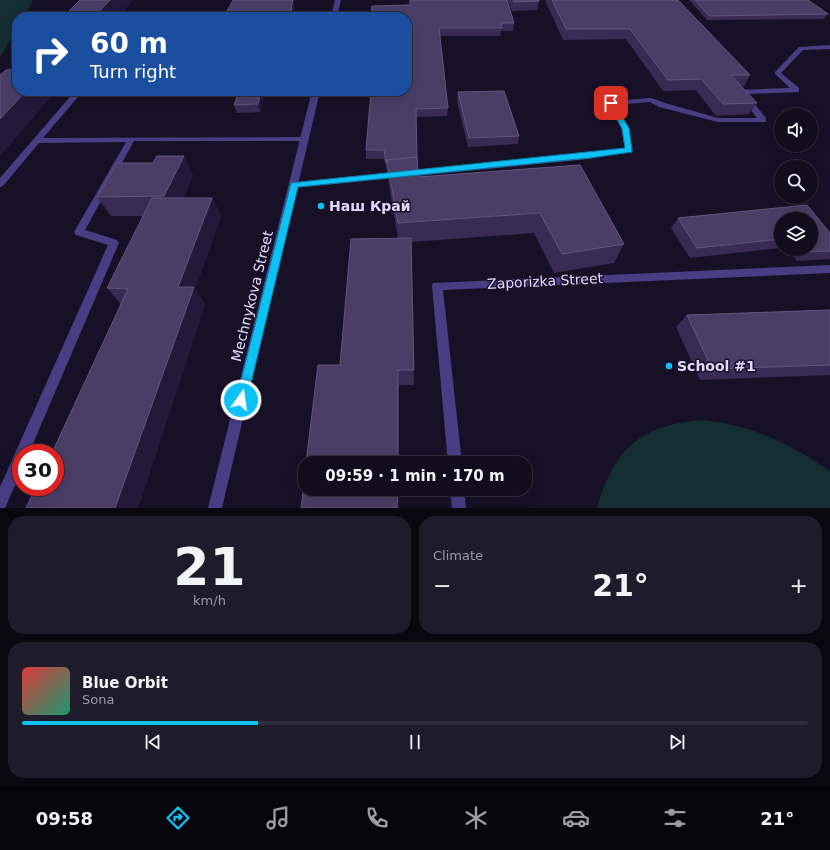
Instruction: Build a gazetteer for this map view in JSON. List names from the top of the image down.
{
  "streets": {
    "street": ["Zaporizka Street", "Mechnykova Street"]
  },
  "places": ["Наш Край", "School #1"],
  "page": {
    "turn": ["60 m", "Turn right"],
    "limit": "30",
    "trip": "09:59 · 1 min · 170 m",
    "tile": [
      ["21", "km/h"],
      "Climate"
    ],
    "heat": ["−", "21°", "+"],
    "song": ["Blue Orbit", "Sona"],
    "tabs": ["09:58", "21°"]
  }
}
